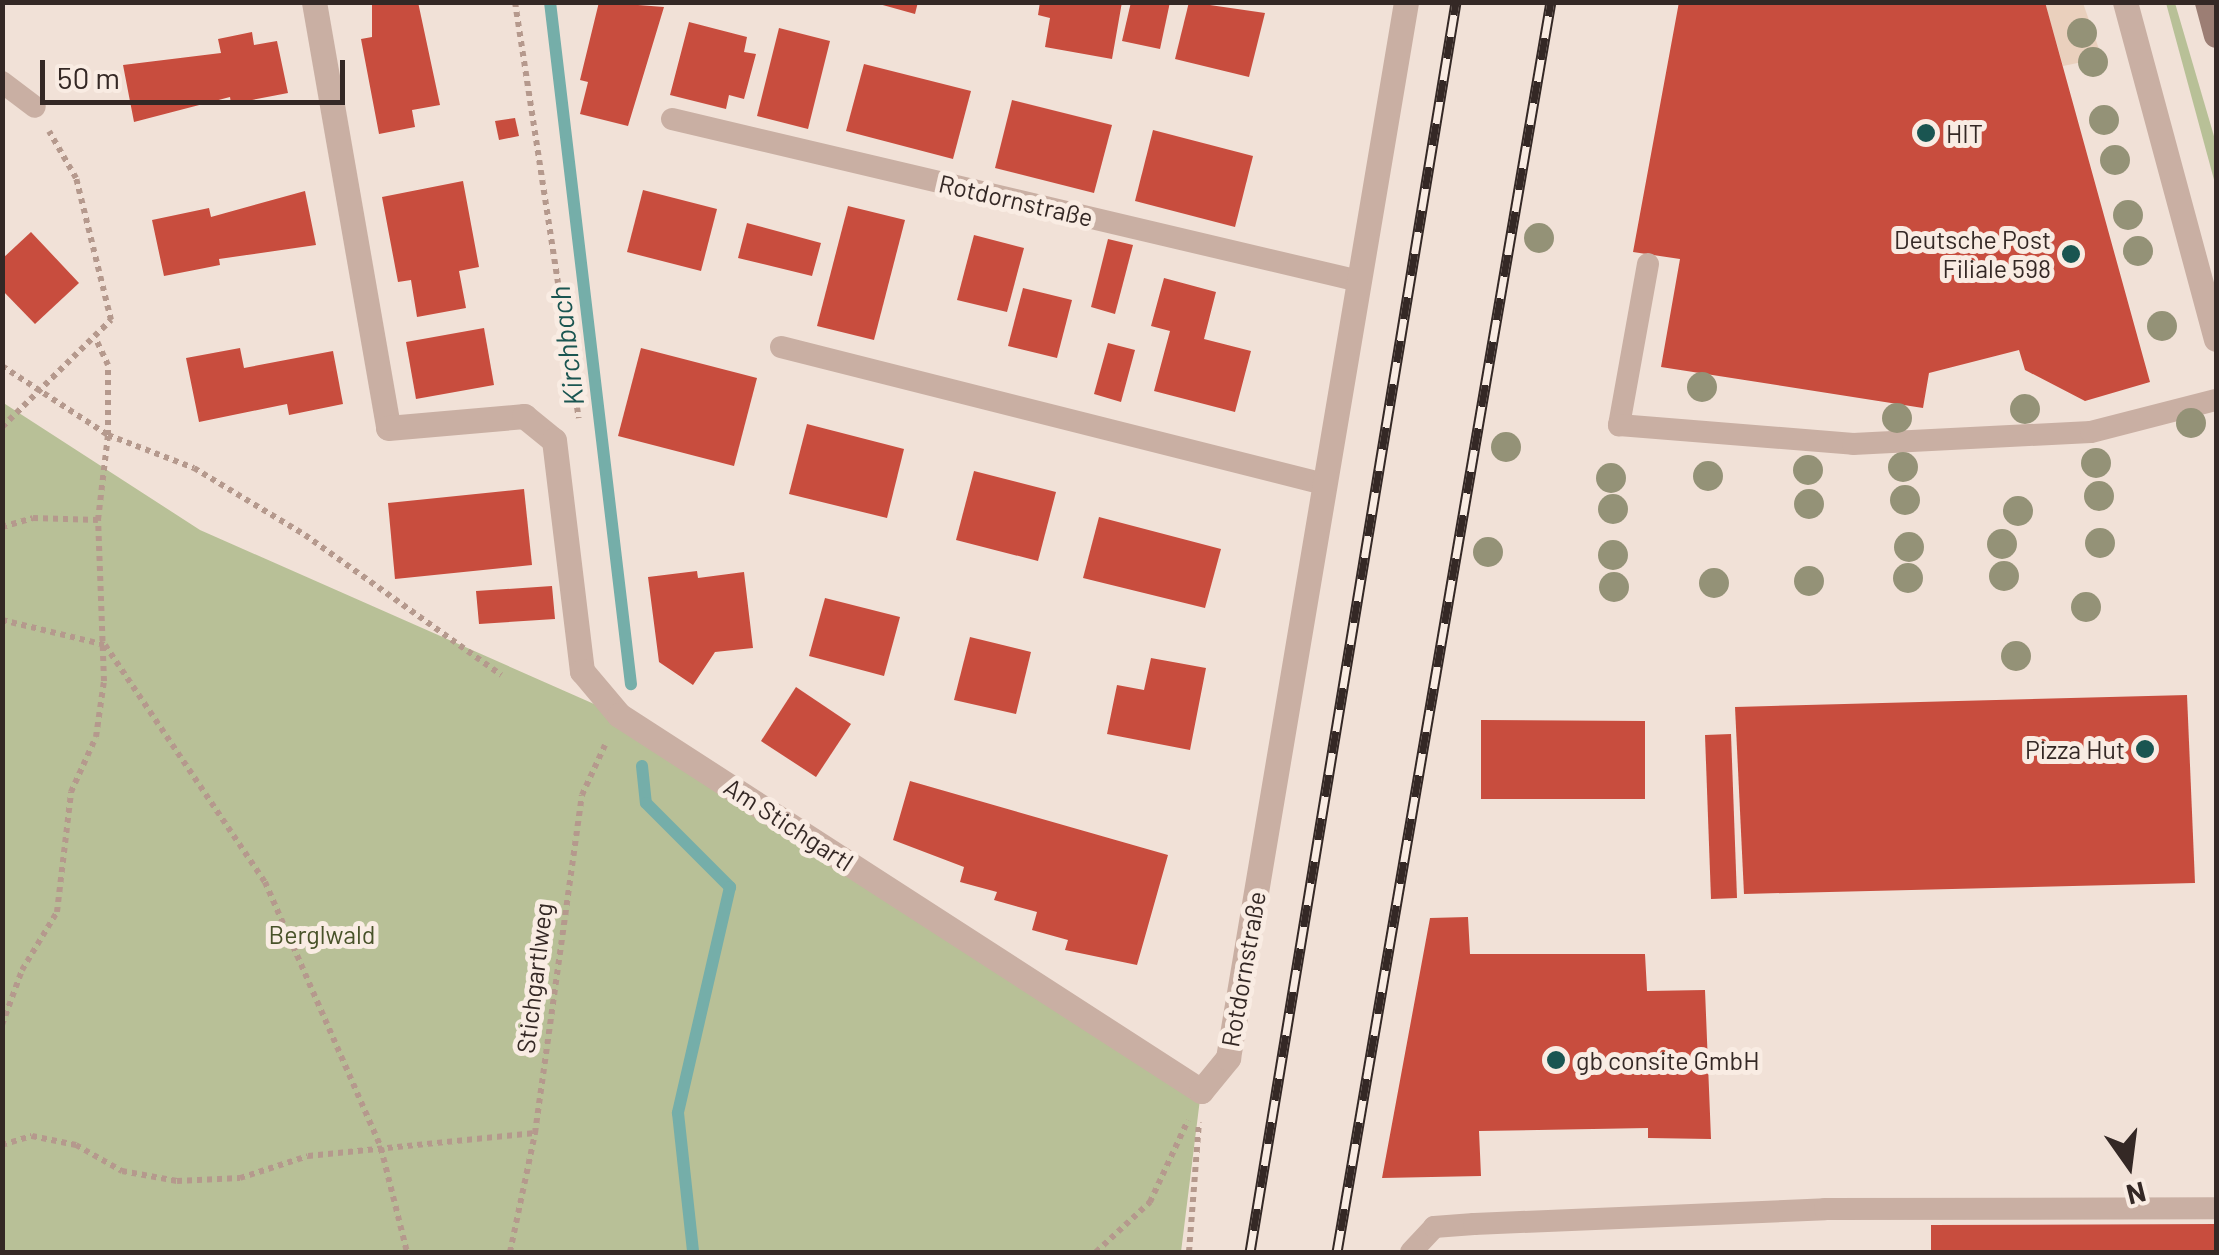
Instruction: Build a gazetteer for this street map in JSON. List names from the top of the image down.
{
  "streets": {
    "street": ["Rotdornstraße", "Am Stichgartl"],
    "path": ["Stichgartlweg"]
  },
  "crossings": [
    ["Rotdornstraße", "Am Stichgartl"],
    ["Am Stichgartl", "Stichgartlweg"]
  ],
  "water": ["Kirchbach"],
  "parks": ["Berglwald"],
  "places": [
    "HIT",
    "Deutsche Post Filiale 598",
    "Pizza Hut",
    "gb consite GmbH"
  ],
  "scale_bar": "50 m",
  "north": "bottom"
}
